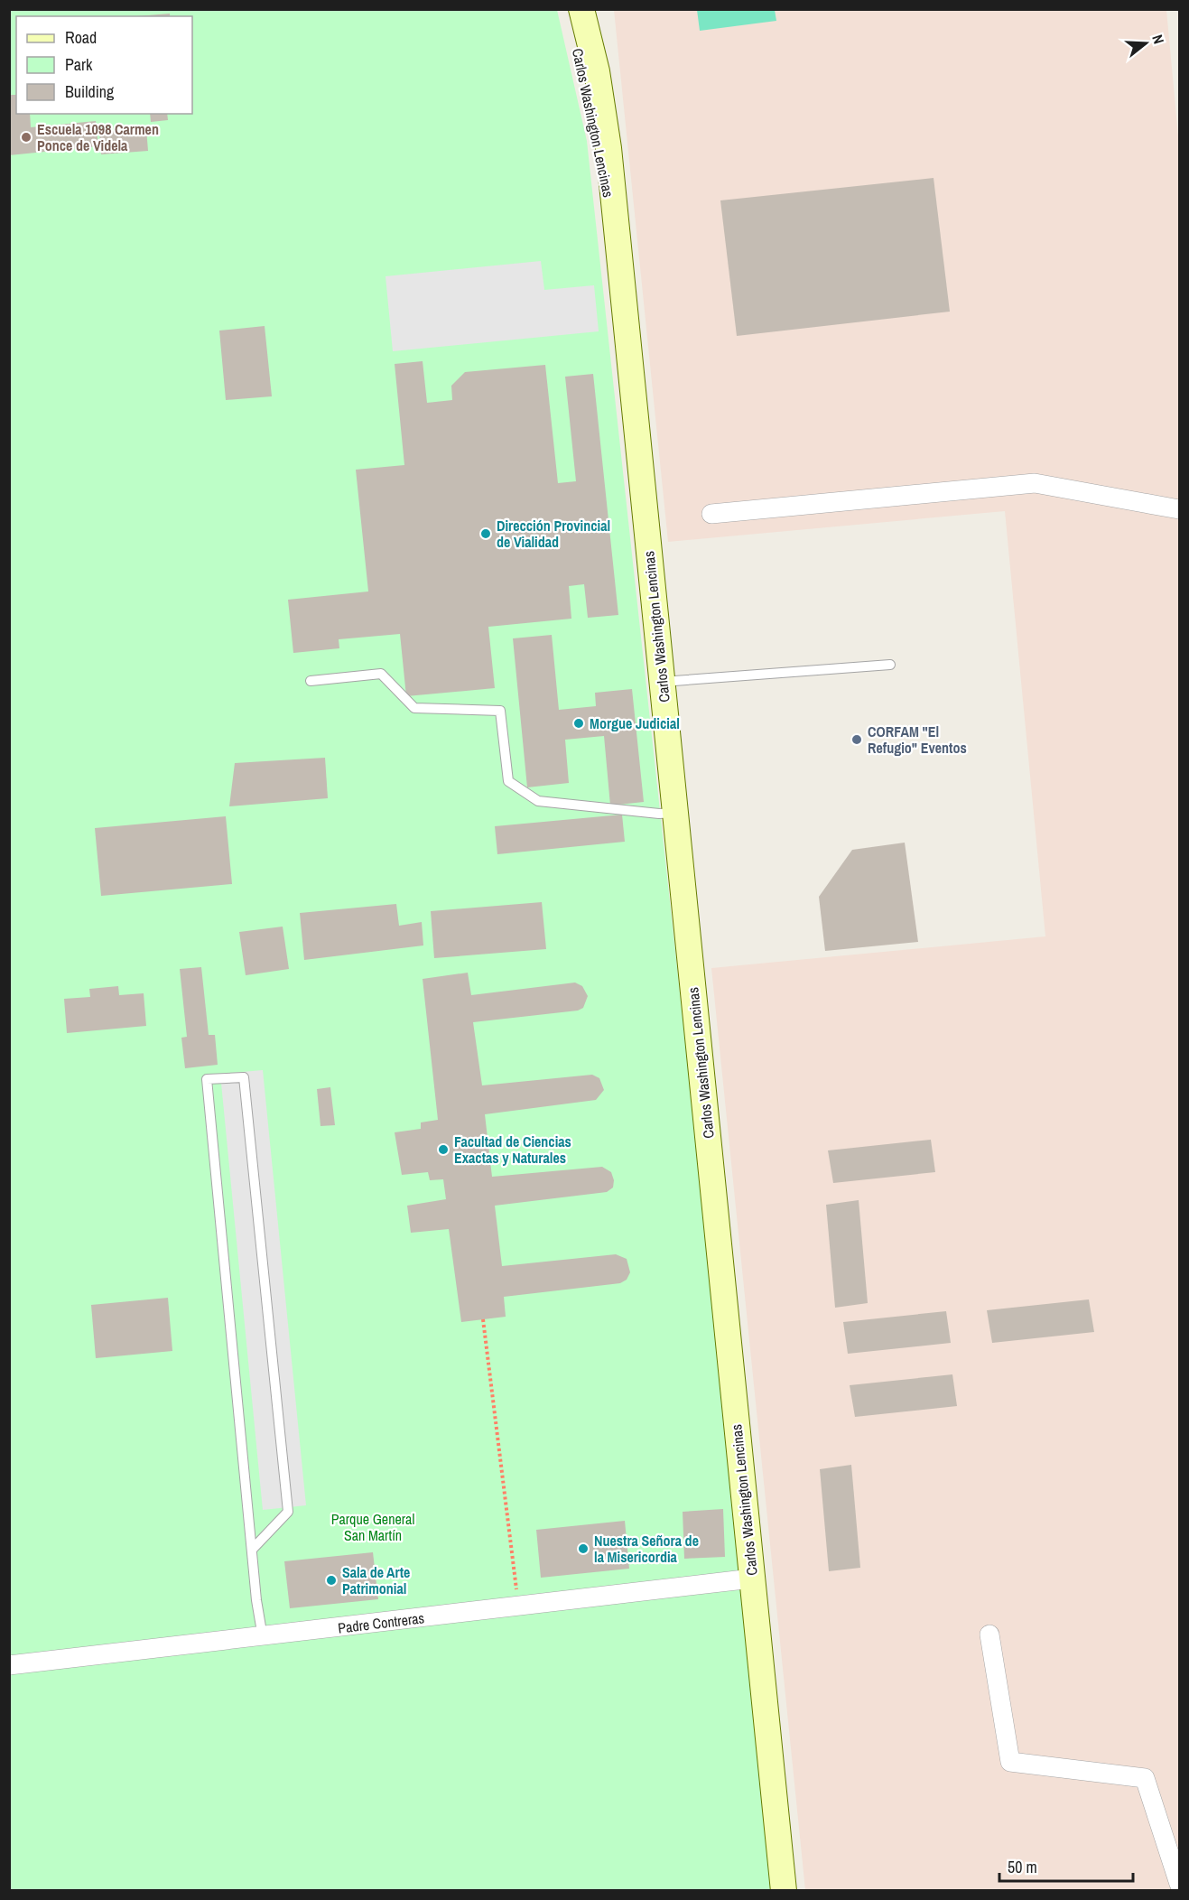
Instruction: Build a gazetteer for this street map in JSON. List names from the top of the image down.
{
  "streets": {
    "main road": ["Carlos Washington Lencinas"],
    "street": ["Padre Contreras"]
  },
  "crossings": [
    ["Carlos Washington Lencinas", "Padre Contreras"]
  ],
  "parks": ["Parque General San Martín"],
  "places": [
    "Escuela 1098 Carmen Ponce de Videla",
    "Dirección Provincial de Vialidad",
    "Morgue Judicial",
    "CORFAM \"El Refugio\" Eventos",
    "Facultad de Ciencias Exactas y Naturales",
    "Nuestra Señora de la Misericordia",
    "Sala de Arte Patrimonial"
  ],
  "legend": ["Road", "Park", "Building"],
  "scale_bar": "50 m",
  "north": "right"
}
